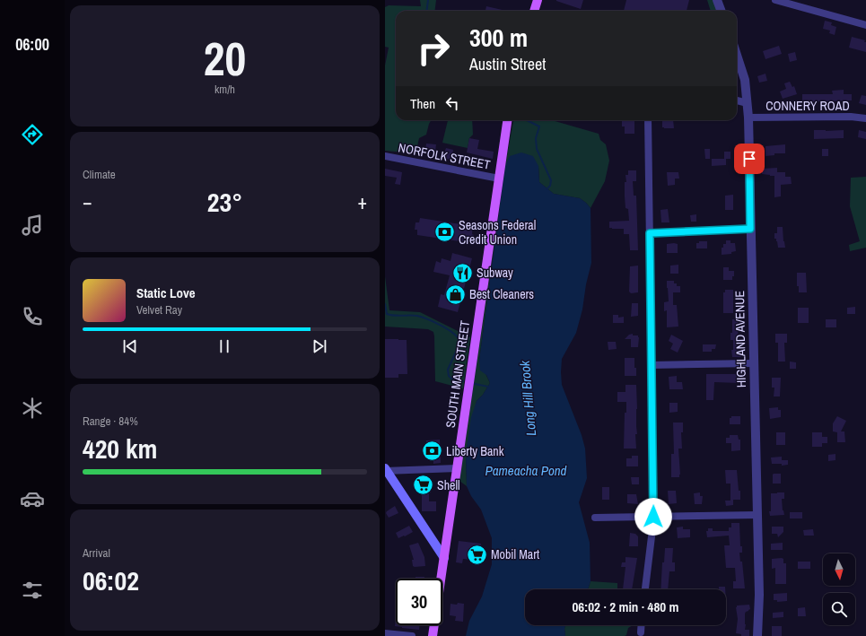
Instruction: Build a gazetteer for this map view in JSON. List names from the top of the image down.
{
  "streets": {
    "main road": ["SOUTH MAIN STREET"],
    "street": ["CONNERY ROAD", "NORFOLK STREET", "HIGHLAND AVENUE"]
  },
  "crossings": [
    ["CONNERY ROAD", "HIGHLAND AVENUE"],
    ["NORFOLK STREET", "SOUTH MAIN STREET"]
  ],
  "water": ["Long Hill Brook", "Pameacha Pond"],
  "places": {
    "bank": ["Seasons Federal Credit Union", "Liberty Bank"],
    "restaurant": ["Subway"],
    "shop": ["Best Cleaners"],
    "supermarket": ["Shell", "Mobil Mart"]
  },
  "north": "bottom",
  "page": {
    "tabs": "06:00",
    "tile": [
      ["20", "km/h"],
      "Climate",
      ["Range · 84%", "420 km"],
      ["Arrival", "06:02"]
    ],
    "turn": ["300 m", "Austin Street"],
    "then": "Then",
    "heat": ["−", "23°", "+"],
    "song": ["Static Love", "Velvet Ray"],
    "limit": "30",
    "trip": "06:02 · 2 min · 480 m"
  }
}
